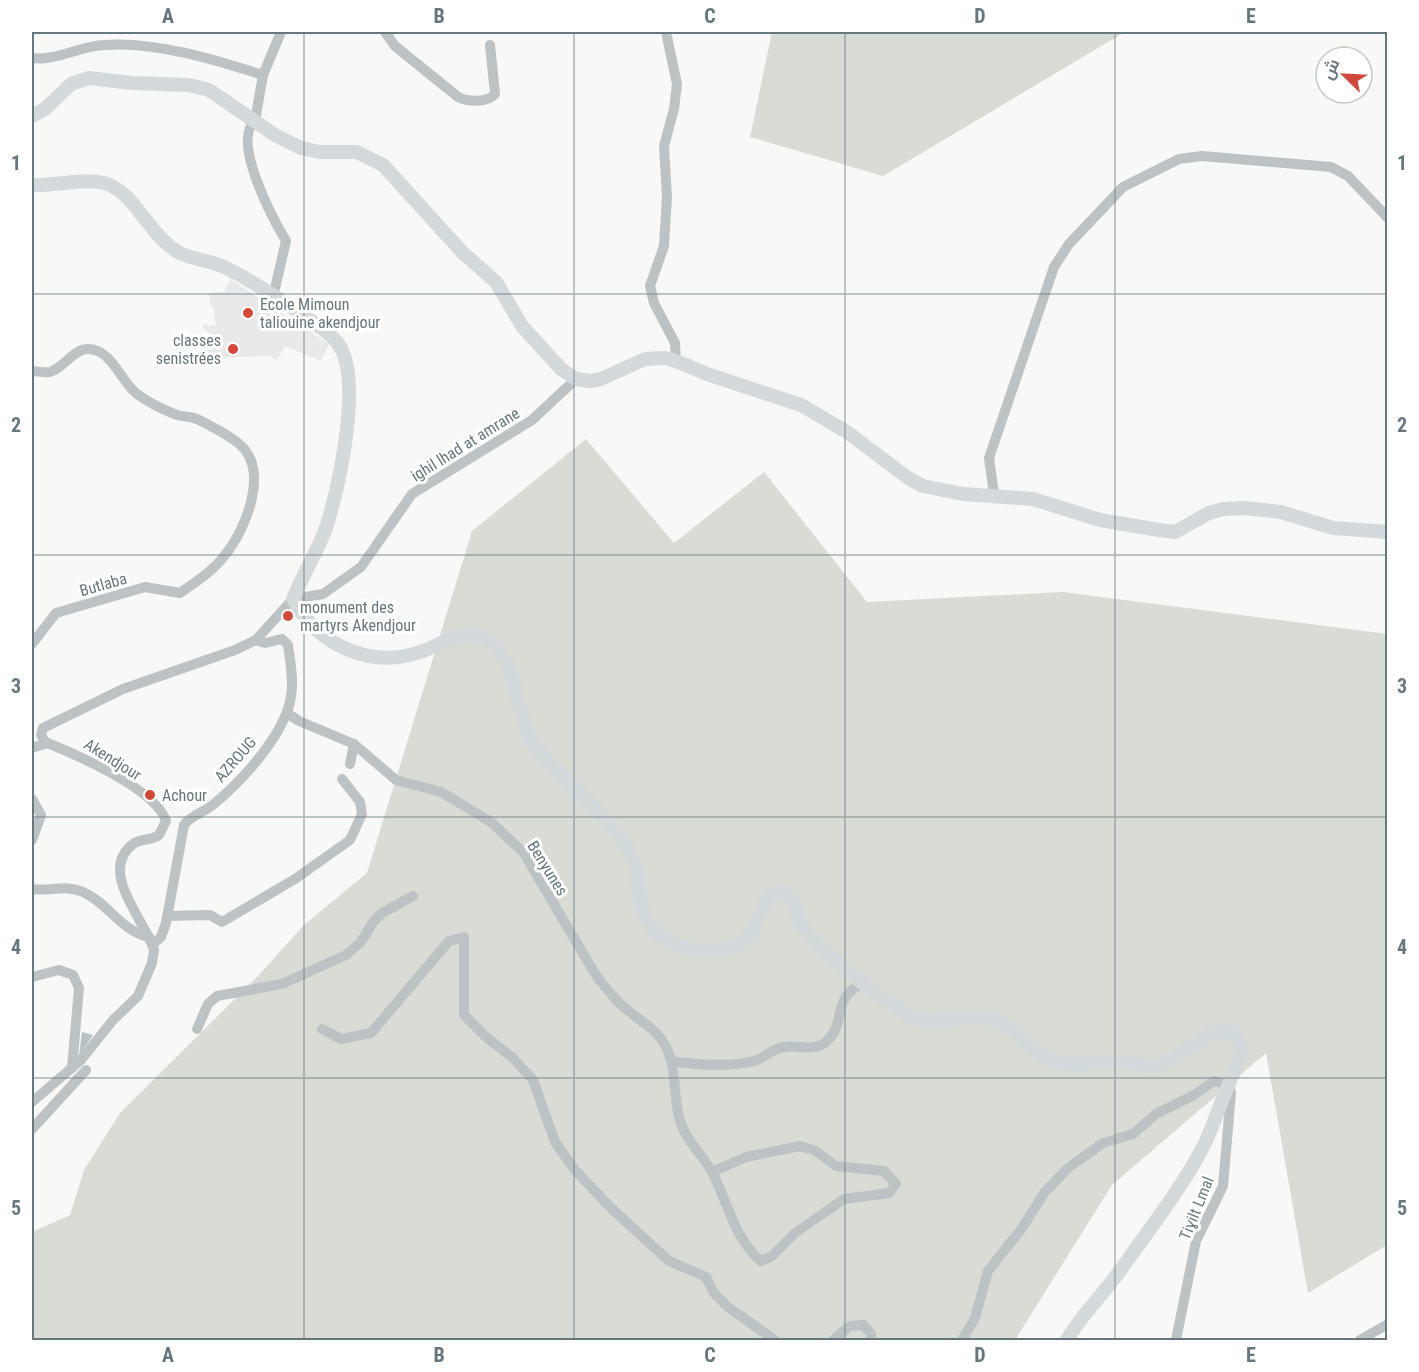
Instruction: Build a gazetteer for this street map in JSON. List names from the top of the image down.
{
  "streets": {
    "street": [
      "ighil lhad at amrane",
      "Butlaba",
      "Akendjour",
      "AZROUG",
      "Benyunes",
      "Tiɣilt Lmal"
    ]
  },
  "crossings": [
    ["AZROUG", "Benyunes"]
  ],
  "places": [
    "Ecole Mimoun taliouine akendjour",
    "classes senistrées",
    "monument des martyrs Akendjour",
    "Achour"
  ],
  "north": "top left",
  "grid": {
    "columns": [
      "A",
      "B",
      "C",
      "D",
      "E"
    ],
    "rows": [
      "1",
      "2",
      "3",
      "4",
      "5"
    ]
  }
}
